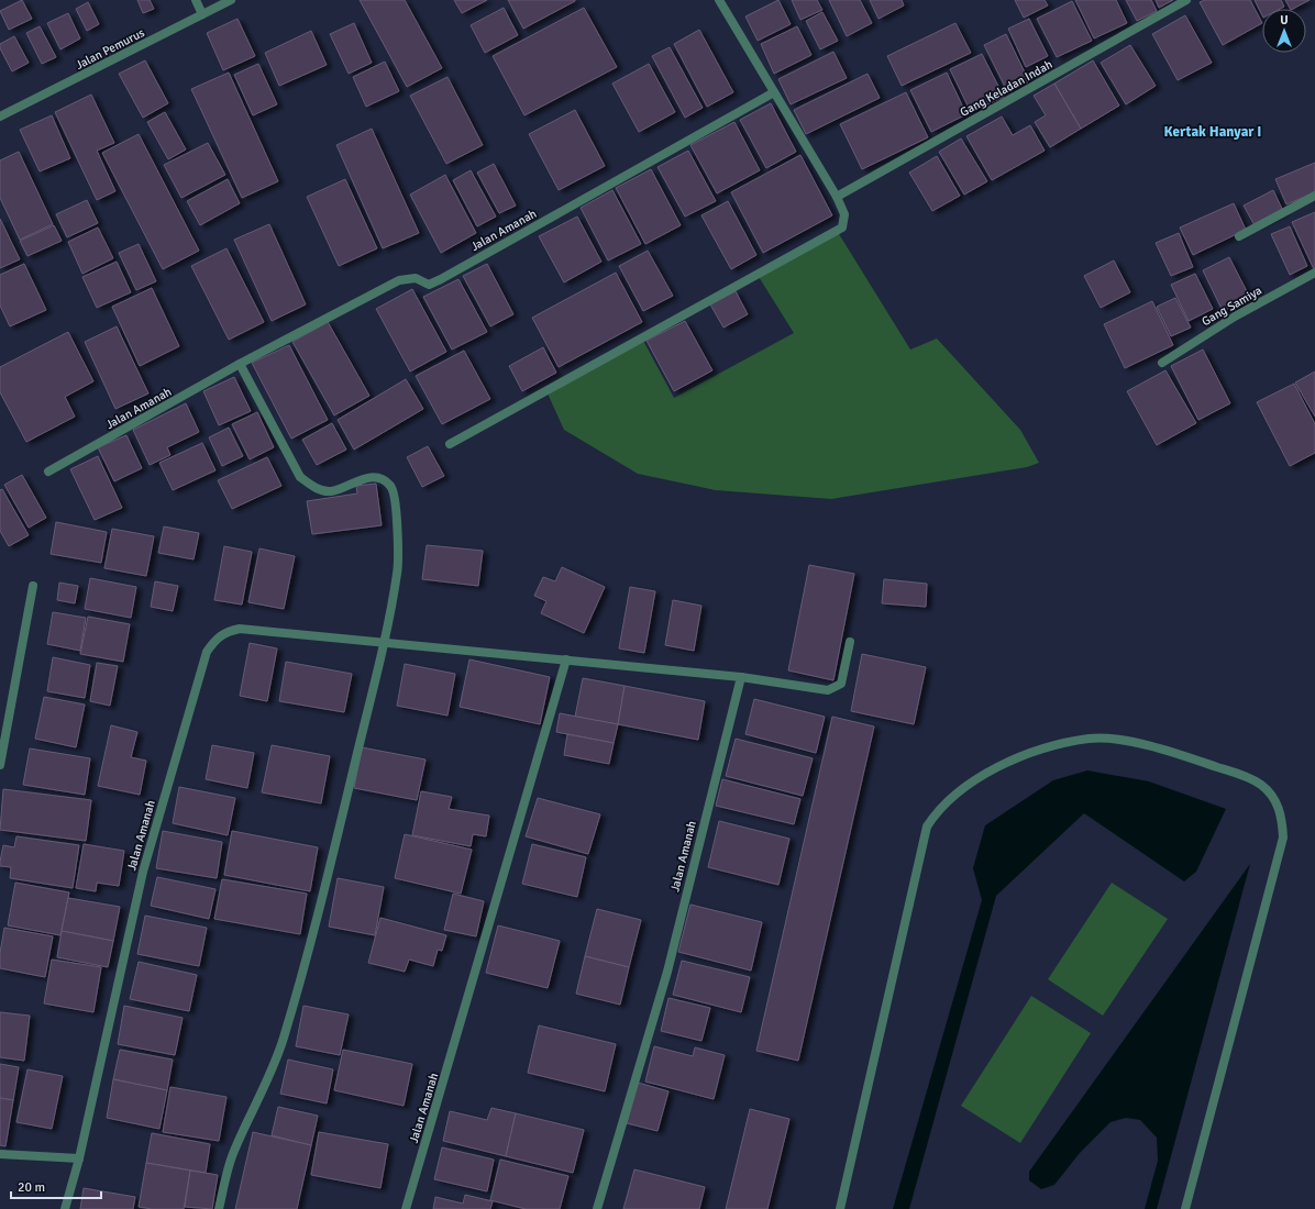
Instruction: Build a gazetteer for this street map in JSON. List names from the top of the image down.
{
  "streets": {
    "street": [
      "Jalan Pemurus",
      "Gang Keladan Indah",
      "Jalan Amanah",
      "Gang Samiya"
    ]
  },
  "districts": ["Kertak Hanyar I"],
  "scale_bar": "20 m",
  "north": "top"
}
